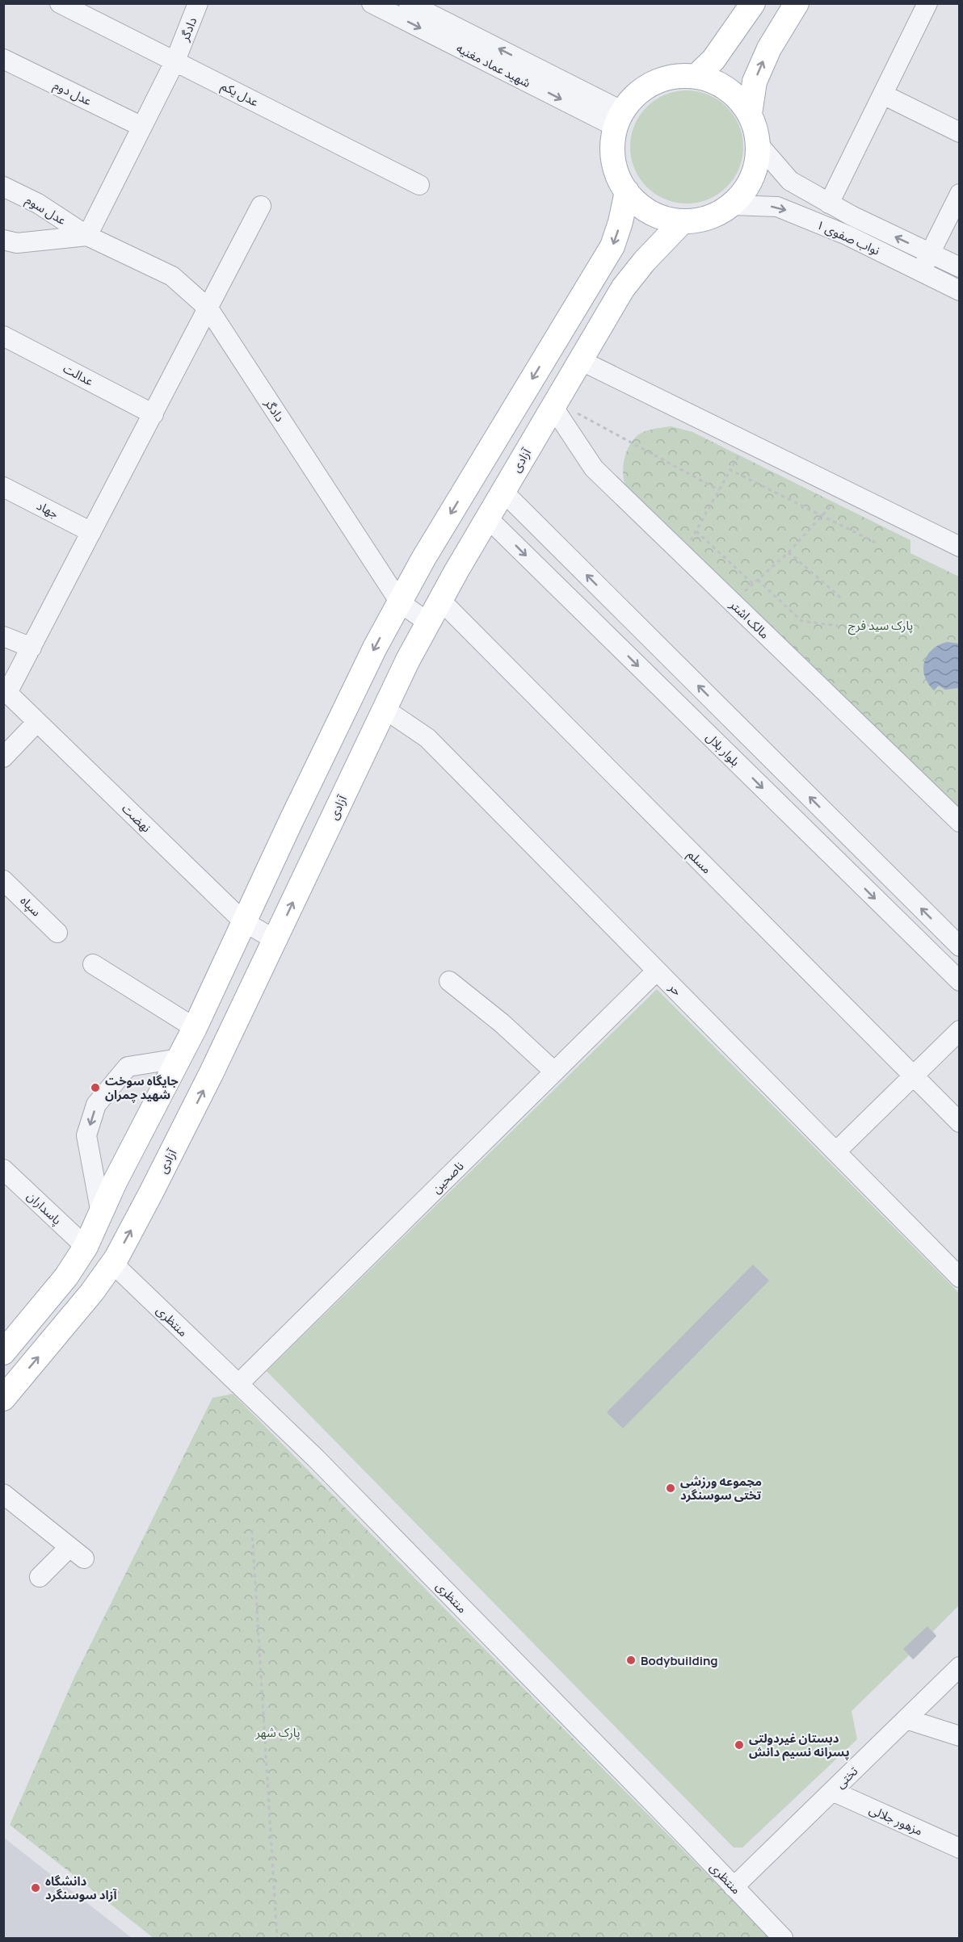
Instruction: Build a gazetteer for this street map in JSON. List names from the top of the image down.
{
  "streets": {
    "main road": ["آزادی"],
    "street": [
      "دادگر",
      "شهید عماد مغنیه",
      "عدل دوم",
      "عدل یکم",
      "عدل سوم",
      "نواب صفوی ۱",
      "عدالت",
      "جهاد",
      "مالک اشتر",
      "بلوار بلال",
      "نهضت",
      "مسلم",
      "سپاه",
      "حر",
      "ناصحین",
      "پاسداران",
      "منتظری",
      "تختی",
      "مزهور جلالی"
    ]
  },
  "crossings": [
    ["دادگر", "عدل دوم"],
    ["دادگر", "عدل یکم"],
    ["دادگر", "عدل سوم"],
    ["دادگر", "آزادی"],
    ["شهید عماد مغنیه", "نواب صفوی ۱"],
    ["شهید عماد مغنیه", "آزادی"],
    ["نواب صفوی ۱", "آزادی"],
    ["آزادی", "مالک اشتر"],
    ["آزادی", "بلوار بلال"],
    ["آزادی", "نهضت"],
    ["آزادی", "مسلم"],
    ["آزادی", "حر"],
    ["آزادی", "منتظری"],
    ["حر", "ناصحین"],
    ["ناصحین", "منتظری"],
    ["منتظری", "تختی"],
    ["تختی", "مزهور جلالی"]
  ],
  "parks": ["پارک سید فرج", "پارک شهر"],
  "places": [
    "جایگاه سوخت شهید چمران",
    "مجموعه ورزشی تختی سوسنگرد",
    "Bodybuilding",
    "دبستان غیردولتی پسرانه نسیم دانش",
    "دانشگاه آزاد سوسنگرد"
  ]
}
